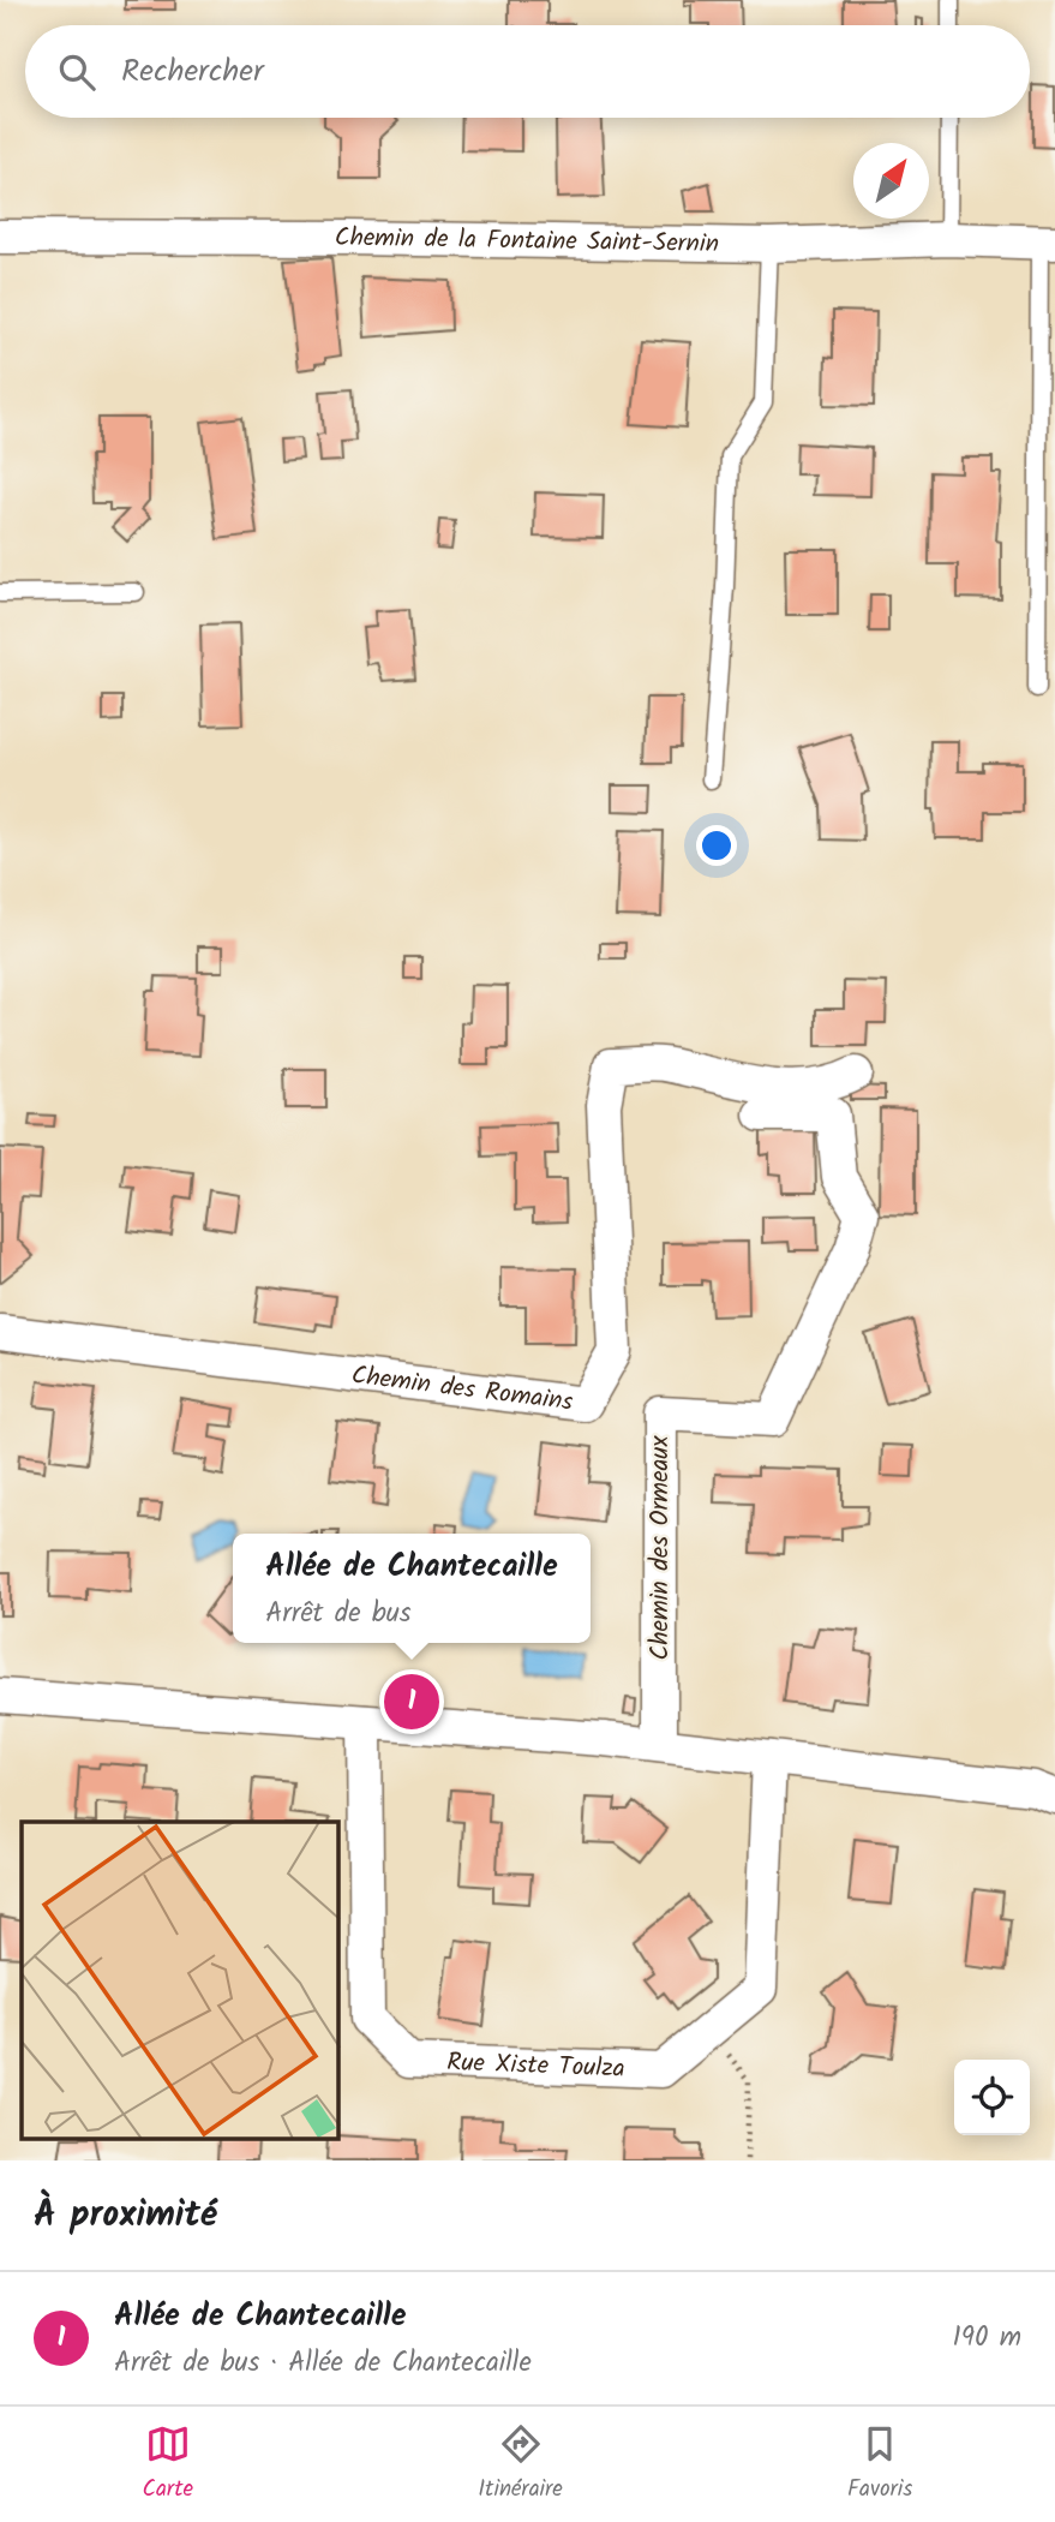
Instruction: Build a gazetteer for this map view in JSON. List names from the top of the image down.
{
  "streets": {
    "street": [
      "Chemin de la Fontaine Saint-Sernin",
      "Chemin des Romains",
      "Chemin des Ormeaux",
      "Rue Xiste Toulza"
    ]
  },
  "north": "top right",
  "page": {
    "search": "Rechercher",
    "popup": ["Allée de Chantecaille", "Arrêt de bus"],
    "pins": "1",
    "heading": "À proximité",
    "list": [
      {
        "mark": "1",
        "name": "Allée de Chantecaille",
        "note": "Arrêt de bus · Allée de Chantecaille",
        "value": "190 m"
      }
    ],
    "nav": ["Carte", "Itinéraire", "Favoris"]
  }
}
